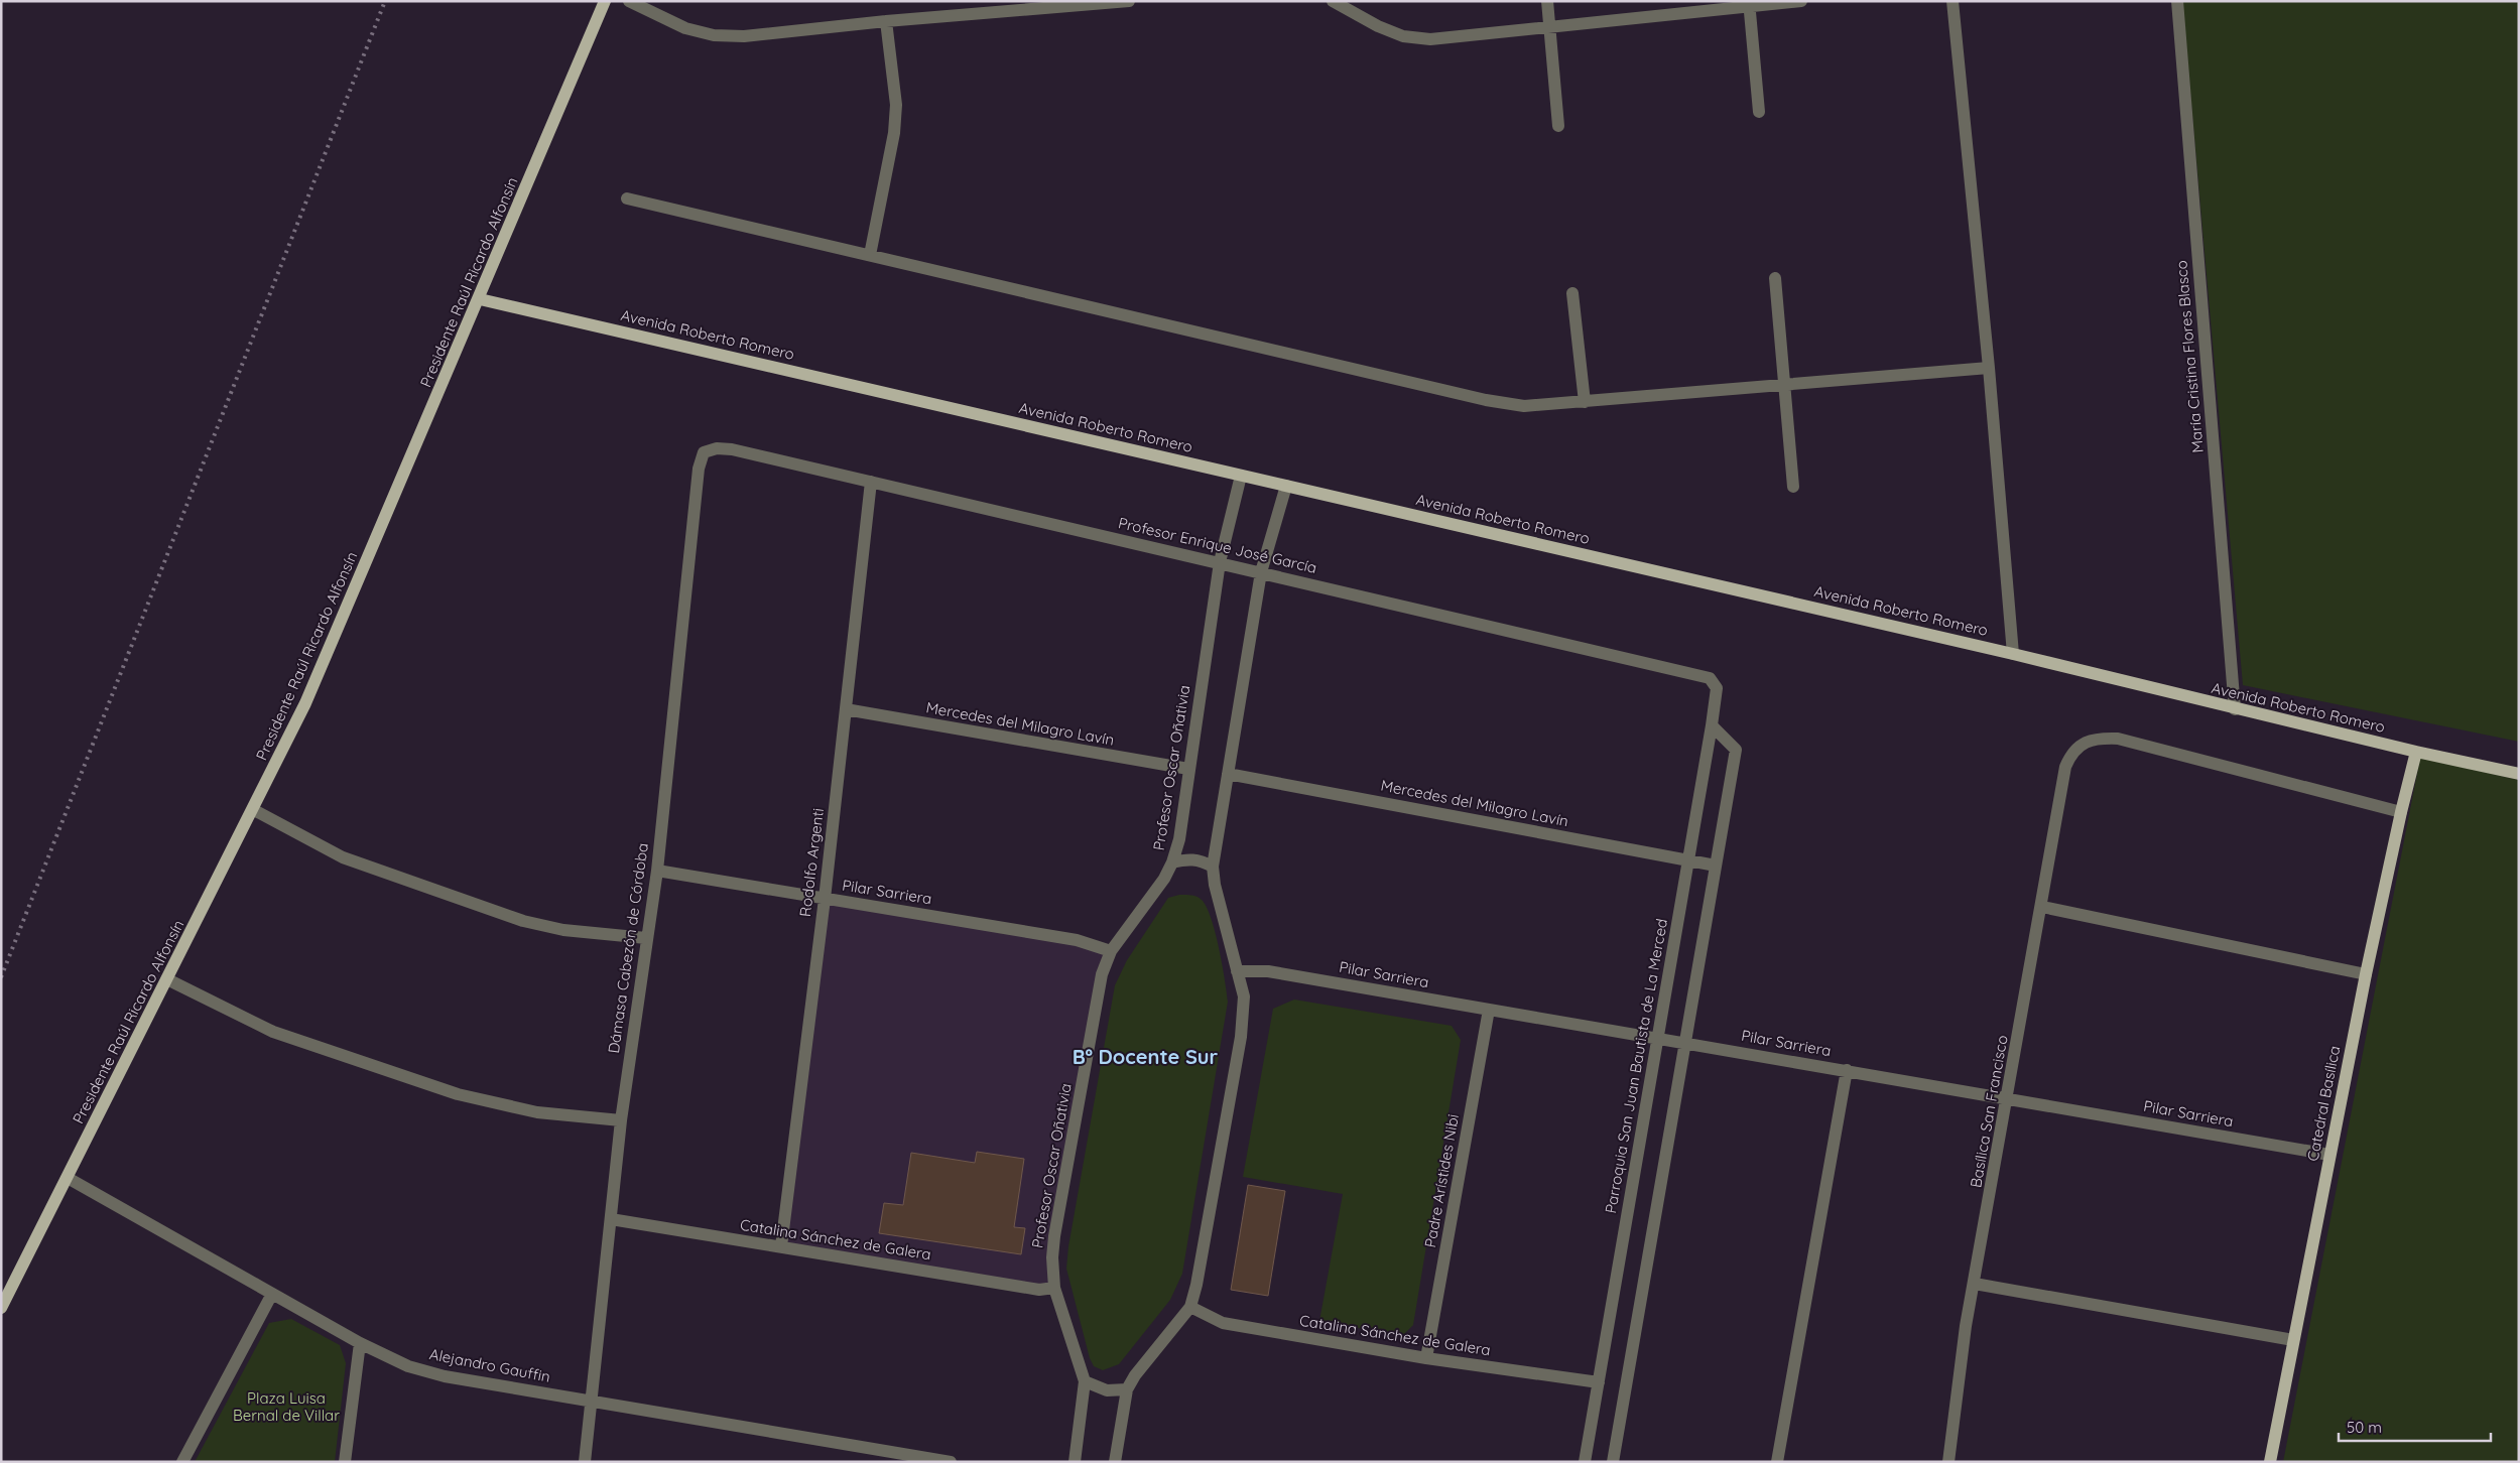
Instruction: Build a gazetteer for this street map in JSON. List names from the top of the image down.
{
  "streets": {
    "main road": ["Presidente Raúl Ricardo Alfonsín", "Avenida Roberto Romero", "Catedral Basílica"],
    "street": [
      "María Cristina Flores Blasco",
      "Profesor Enrique José García",
      "Mercedes del Milagro Lavín",
      "Profesor Oscar Oñativia",
      "Rodolfo Argenti",
      "Pilar Sarriera",
      "Dámasa Cabezón de Córdoba",
      "Parroquia San Juan Bautista de La Merced",
      "Basílica San Francisco",
      "Padre Arístides Nibi",
      "Catalina Sánchez de Galera",
      "Alejandro Gauffin"
    ]
  },
  "crossings": [
    ["Presidente Raúl Ricardo Alfonsín", "Avenida Roberto Romero"],
    ["Presidente Raúl Ricardo Alfonsín", "Alejandro Gauffin"],
    ["Avenida Roberto Romero", "María Cristina Flores Blasco"],
    ["Avenida Roberto Romero", "Profesor Oscar Oñativia"],
    ["Avenida Roberto Romero", "Catedral Basílica"],
    ["Profesor Enrique José García", "Profesor Oscar Oñativia"],
    ["Profesor Enrique José García", "Rodolfo Argenti"],
    ["Profesor Enrique José García", "Dámasa Cabezón de Córdoba"],
    ["Profesor Enrique José García", "Parroquia San Juan Bautista de La Merced"],
    ["Mercedes del Milagro Lavín", "Profesor Oscar Oñativia"],
    ["Mercedes del Milagro Lavín", "Rodolfo Argenti"],
    ["Mercedes del Milagro Lavín", "Parroquia San Juan Bautista de La Merced"],
    ["Profesor Oscar Oñativia", "Pilar Sarriera"],
    ["Profesor Oscar Oñativia", "Catalina Sánchez de Galera"],
    ["Rodolfo Argenti", "Pilar Sarriera"],
    ["Rodolfo Argenti", "Catalina Sánchez de Galera"],
    ["Pilar Sarriera", "Dámasa Cabezón de Córdoba"],
    ["Pilar Sarriera", "Parroquia San Juan Bautista de La Merced"],
    ["Pilar Sarriera", "Catedral Basílica"],
    ["Pilar Sarriera", "Basílica San Francisco"],
    ["Pilar Sarriera", "Padre Arístides Nibi"],
    ["Dámasa Cabezón de Córdoba", "Catalina Sánchez de Galera"],
    ["Dámasa Cabezón de Córdoba", "Alejandro Gauffin"],
    ["Parroquia San Juan Bautista de La Merced", "Catalina Sánchez de Galera"],
    ["Catedral Basílica", "Basílica San Francisco"],
    ["Padre Arístides Nibi", "Catalina Sánchez de Galera"]
  ],
  "districts": ["Bº Docente Sur"],
  "parks": ["Plaza Luisa Bernal de Villar"],
  "scale_bar": "50 m"
}
